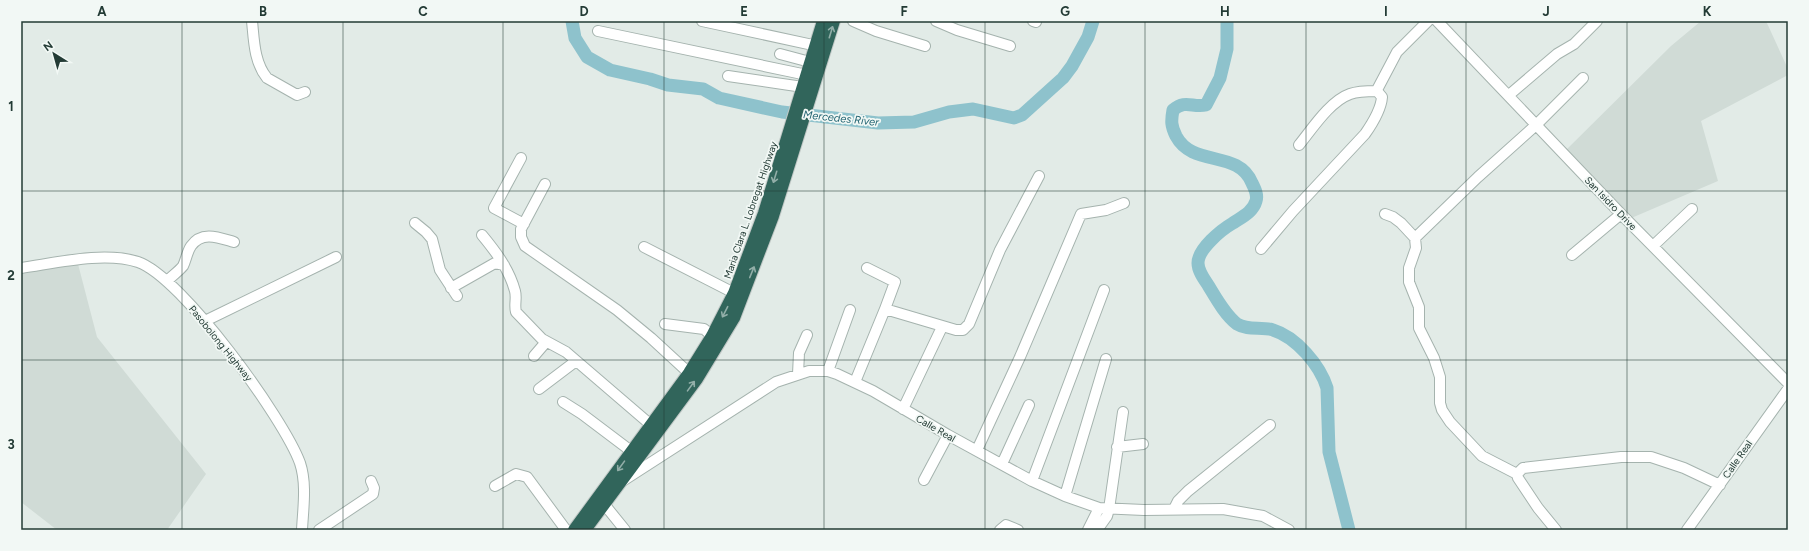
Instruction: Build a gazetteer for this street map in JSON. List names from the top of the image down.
{
  "streets": {
    "highway": ["Maria Clara L. Lobregat Highway"],
    "street": ["San Isidro Drive", "Pasobolong Highway", "Calle Real"]
  },
  "crossings": [
    ["Maria Clara L. Lobregat Highway", "Calle Real"]
  ],
  "water": ["Mercedes River"],
  "north": "top left",
  "grid": {
    "columns": [
      "A",
      "B",
      "C",
      "D",
      "E",
      "F",
      "G",
      "H",
      "I",
      "J",
      "K"
    ],
    "rows": ["1", "2", "3"]
  }
}
